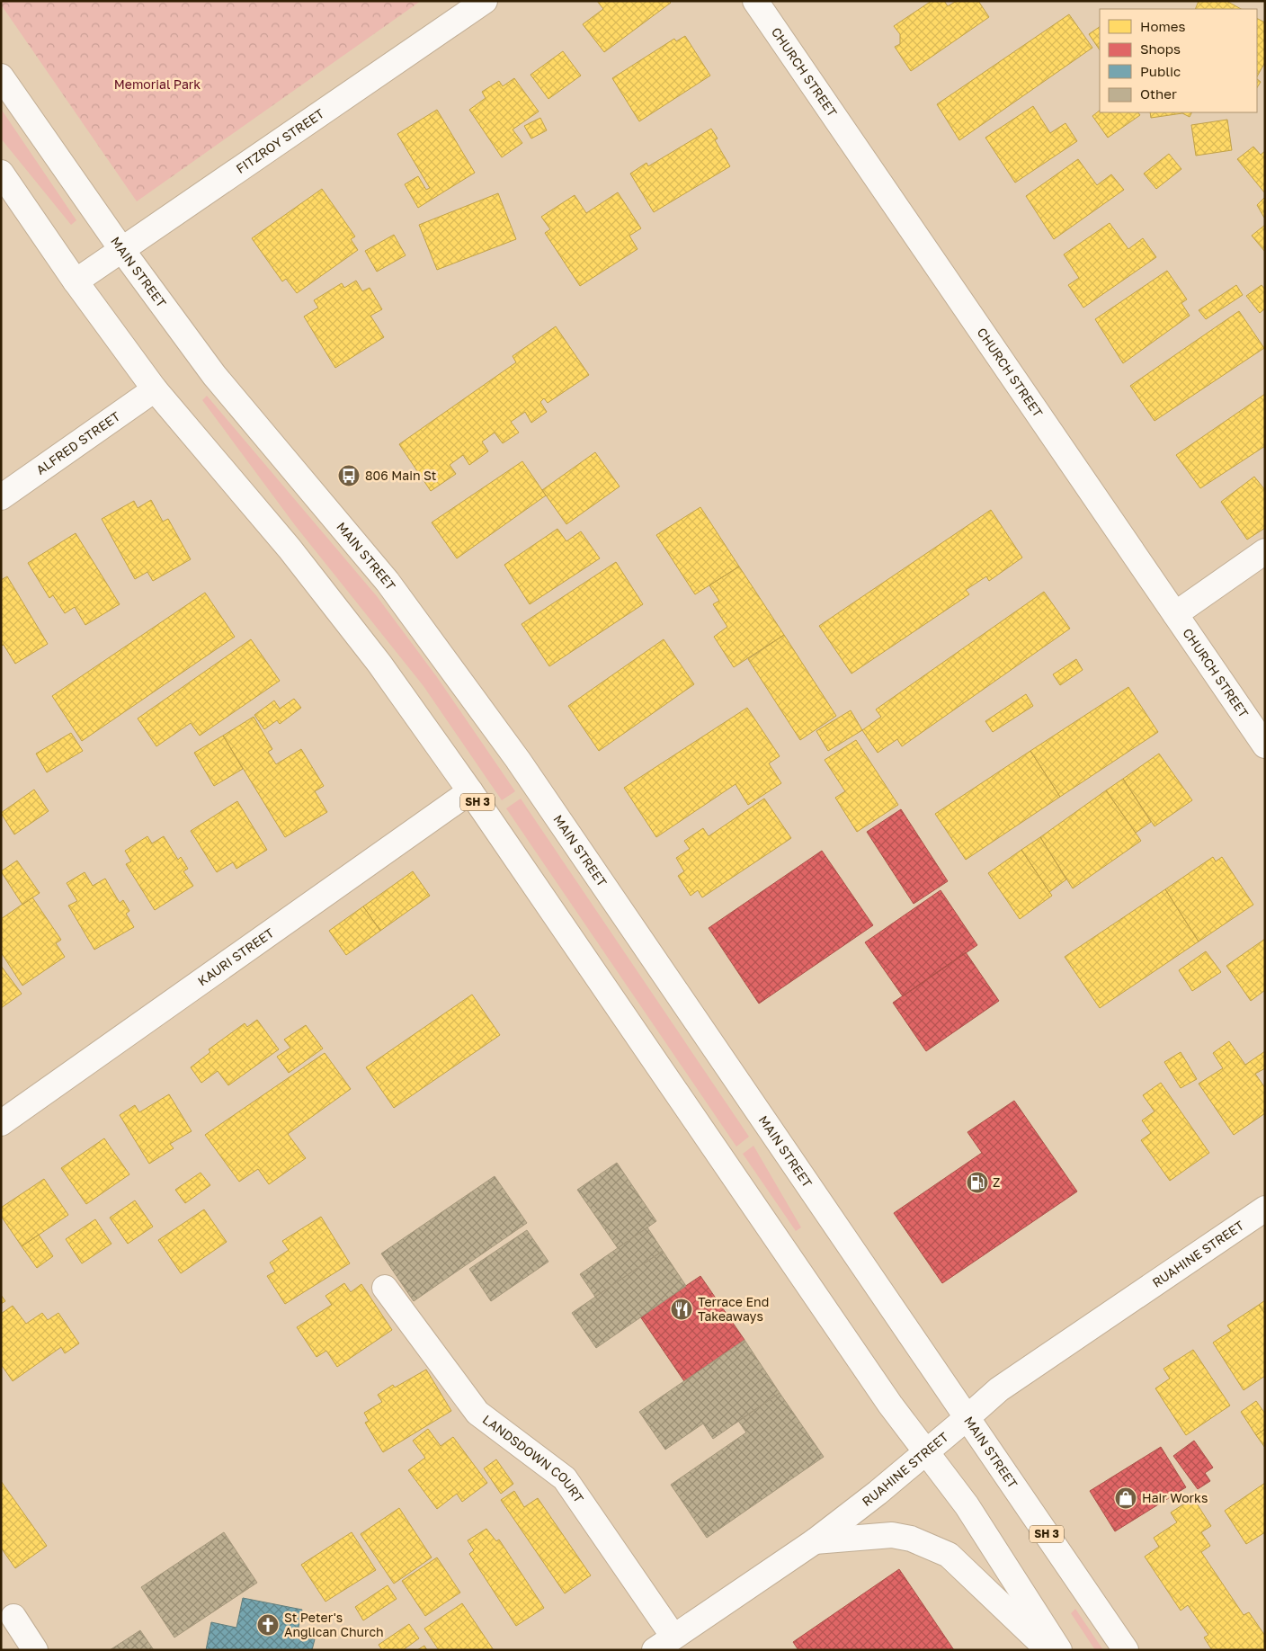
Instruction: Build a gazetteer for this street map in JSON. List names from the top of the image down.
{
  "streets": {
    "main road": [
      "CHURCH STREET",
      "FITZROY STREET",
      "MAIN STREET",
      "ALFRED STREET",
      "SH 3",
      "KAURI STREET",
      "RUAHINE STREET",
      "LANDSDOWN COURT"
    ]
  },
  "crossings": [
    ["FITZROY STREET", "MAIN STREET"],
    ["FITZROY STREET", "SH 3"],
    ["MAIN STREET", "RUAHINE STREET"],
    ["ALFRED STREET", "SH 3"],
    ["SH 3", "KAURI STREET"],
    ["SH 3", "RUAHINE STREET"],
    ["RUAHINE STREET", "LANDSDOWN COURT"]
  ],
  "parks": ["Memorial Park"],
  "places": {
    "bus stop": ["806 Main St"],
    "fuel station": ["Z"],
    "restaurant": ["Terrace End Takeaways"],
    "shop": ["Hair Works"],
    "church": ["St Peter's Anglican Church"]
  },
  "legend": [
    "Homes",
    "Shops",
    "Public",
    "Other"
  ]
}
